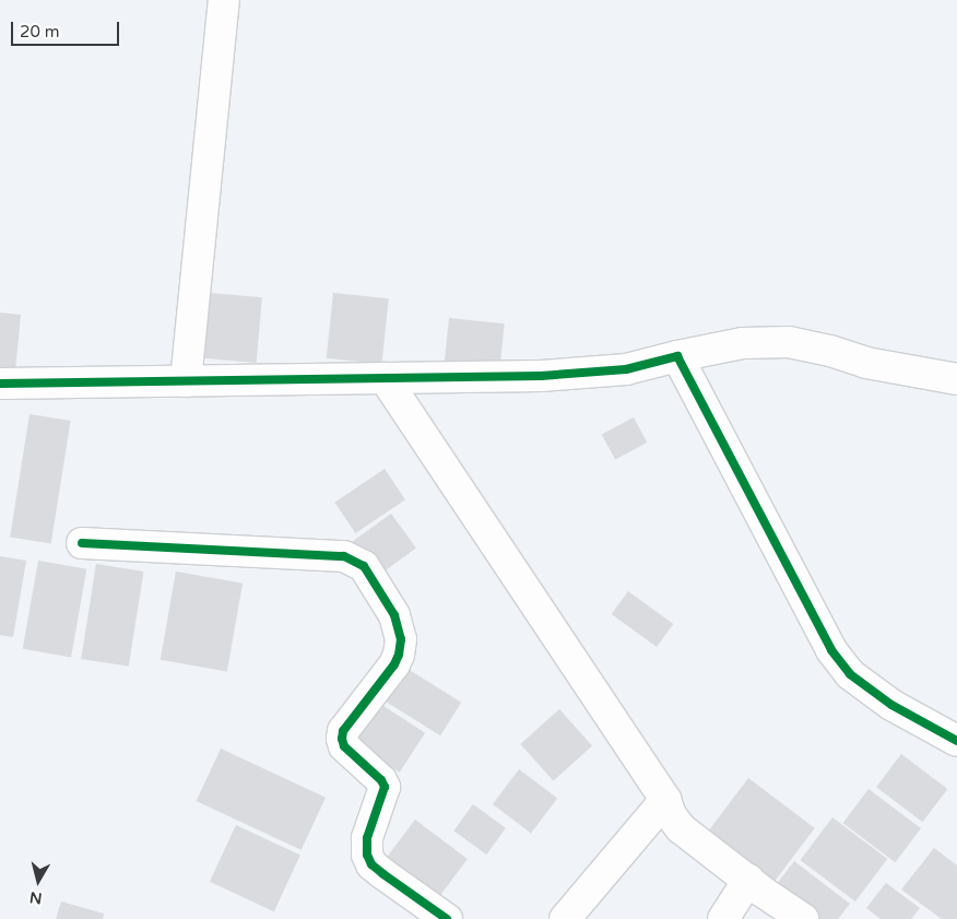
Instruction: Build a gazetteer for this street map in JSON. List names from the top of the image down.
{
  "scale_bar": "20 m",
  "north": "bottom"
}
